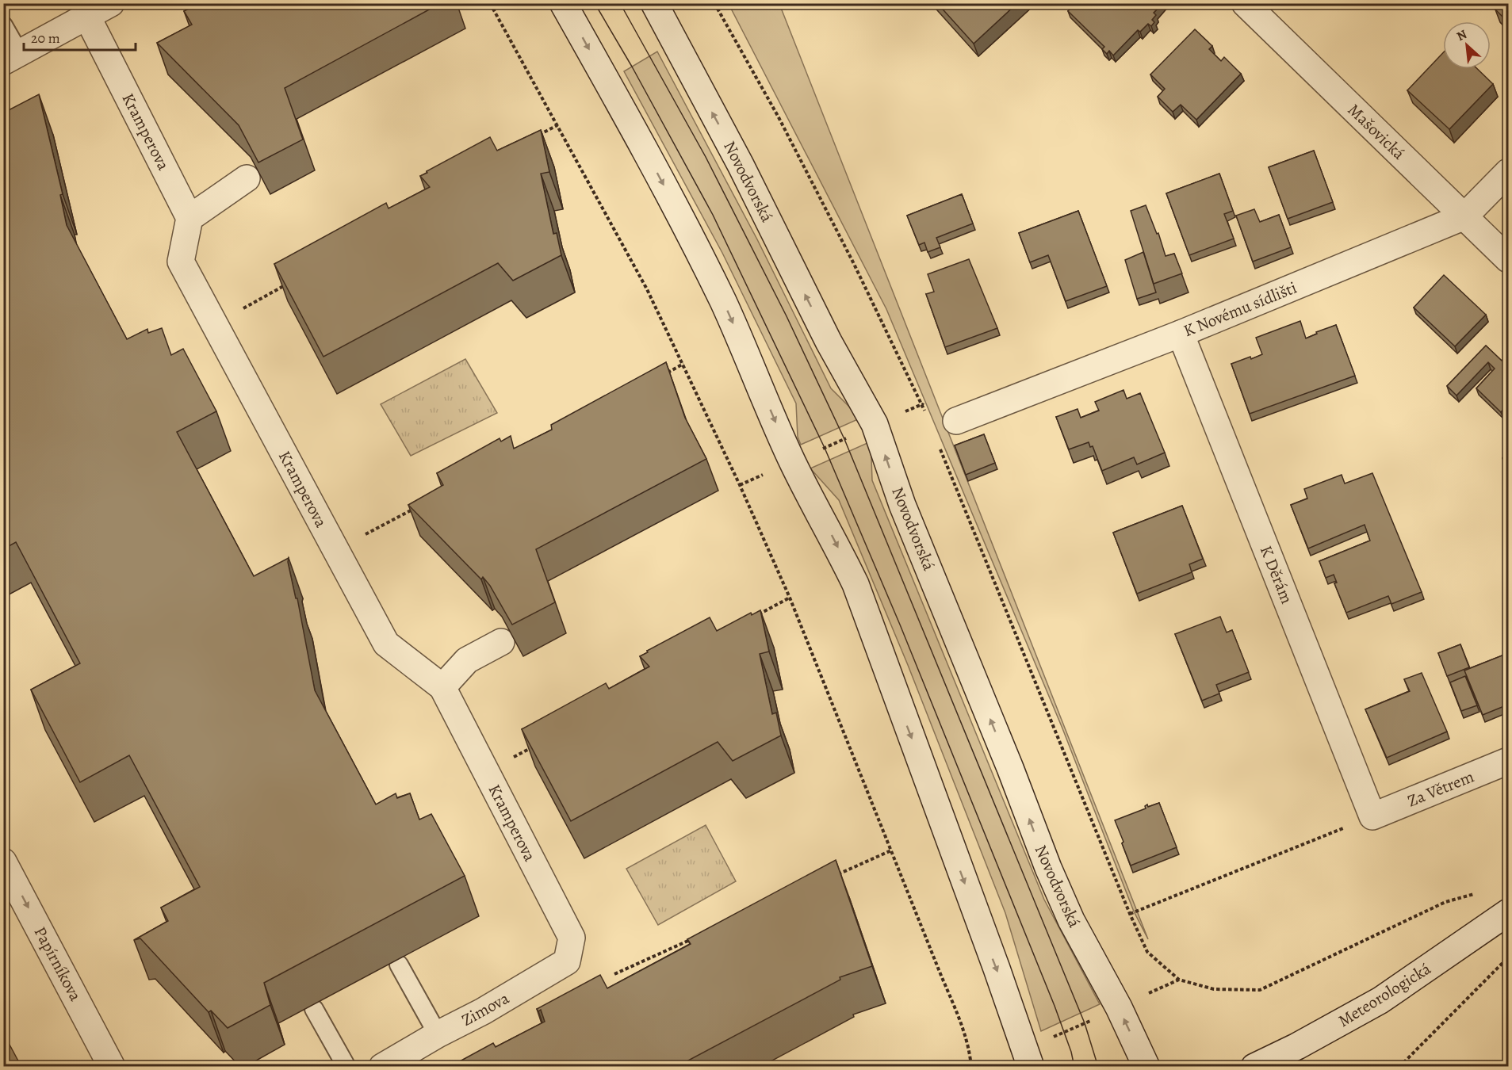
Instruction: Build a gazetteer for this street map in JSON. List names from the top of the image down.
{
  "streets": {
    "street": [
      "Kramperova",
      "Mašovická",
      "Novodvorská",
      "K Novému sídlišti",
      "K Děrám",
      "Za Větrem",
      "Papírníkova",
      "Meteorologická",
      "Zimova"
    ]
  },
  "crossings": [
    ["Kramperova", "Zimova"],
    ["Mašovická", "K Novému sídlišti"],
    ["K Novému sídlišti", "K Děrám"],
    ["K Děrám", "Za Větrem"]
  ],
  "one_way": ["Papírníkova"],
  "scale_bar": "20 m",
  "north": "top left"
}
